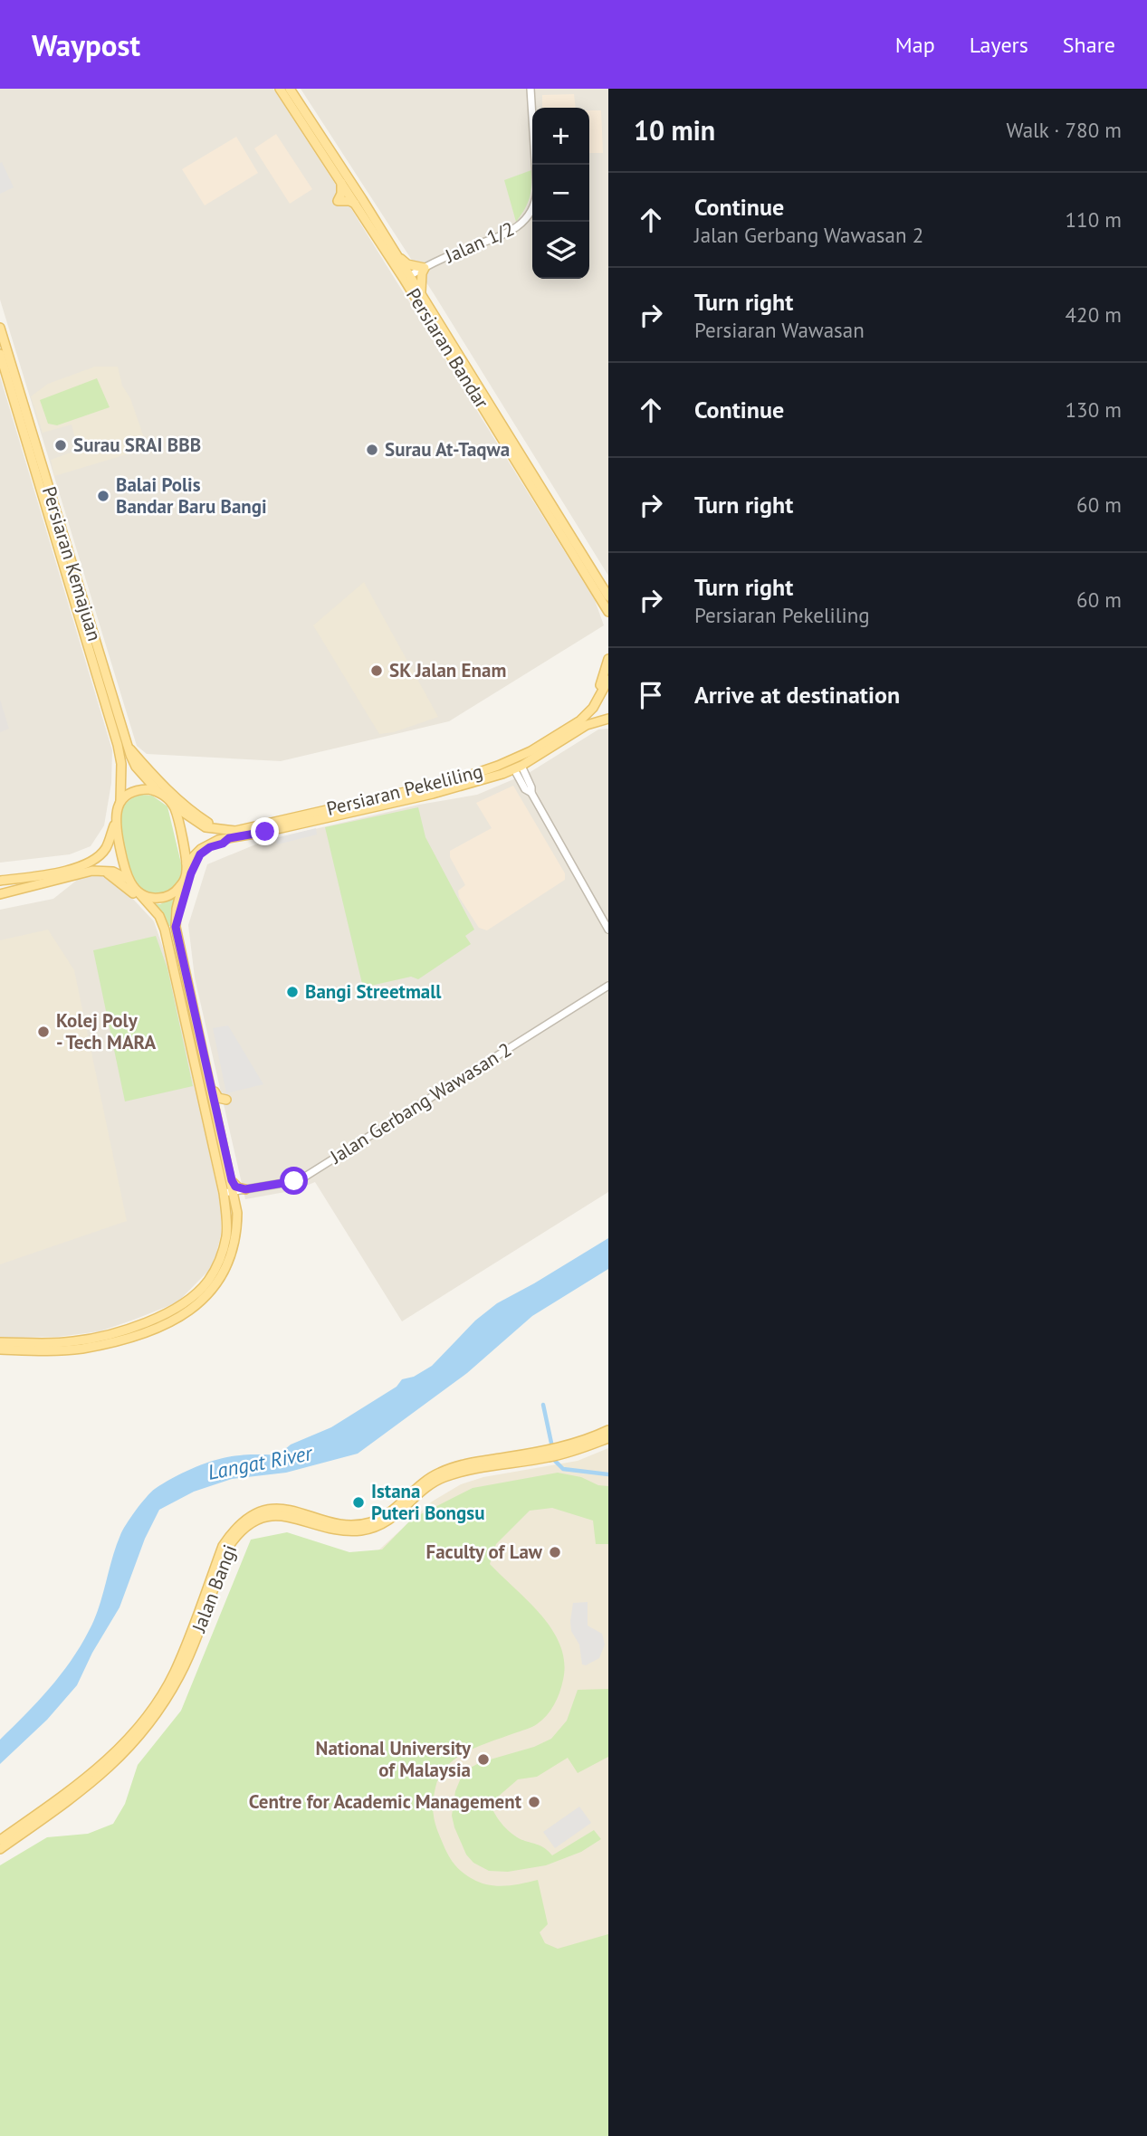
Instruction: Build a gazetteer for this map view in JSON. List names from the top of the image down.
{
  "streets": {
    "main road": [
      "Persiaran Bandar",
      "Persiaran Kemajuan",
      "Persiaran Pekeliling",
      "Jalan Bangi"
    ],
    "street": ["Jalan 1/2", "Jalan Gerbang Wawasan 2"]
  },
  "crossings": [
    ["Jalan 1/2", "Persiaran Bandar"],
    ["Persiaran Kemajuan", "Persiaran Pekeliling"]
  ],
  "water": ["Langat River"],
  "places": [
    "Surau SRAI BBB",
    "Surau At-Taqwa",
    "Balai Polis Bandar Baru Bangi",
    "SK Jalan Enam",
    "Bangi Streetmall",
    "Kolej Poly - Tech MARA",
    "Istana Puteri Bongsu",
    "Faculty of Law",
    "National University of Malaysia",
    "Centre for Academic Management"
  ],
  "page": {
    "header": "Waypost",
    "nav": ["Map", "Layers", "Share"],
    "heading": ["10 min", "Walk · 780 m"],
    "map_buttons": ["+", "−"],
    "list": [
      ["Continue", "Jalan Gerbang Wawasan 2", "110 m"],
      ["Turn right", "Persiaran Wawasan", "420 m"],
      ["Continue", "130 m"],
      ["Turn right", "60 m"],
      ["Turn right", "Persiaran Pekeliling", "60 m"],
      "Arrive at destination"
    ]
  }
}
